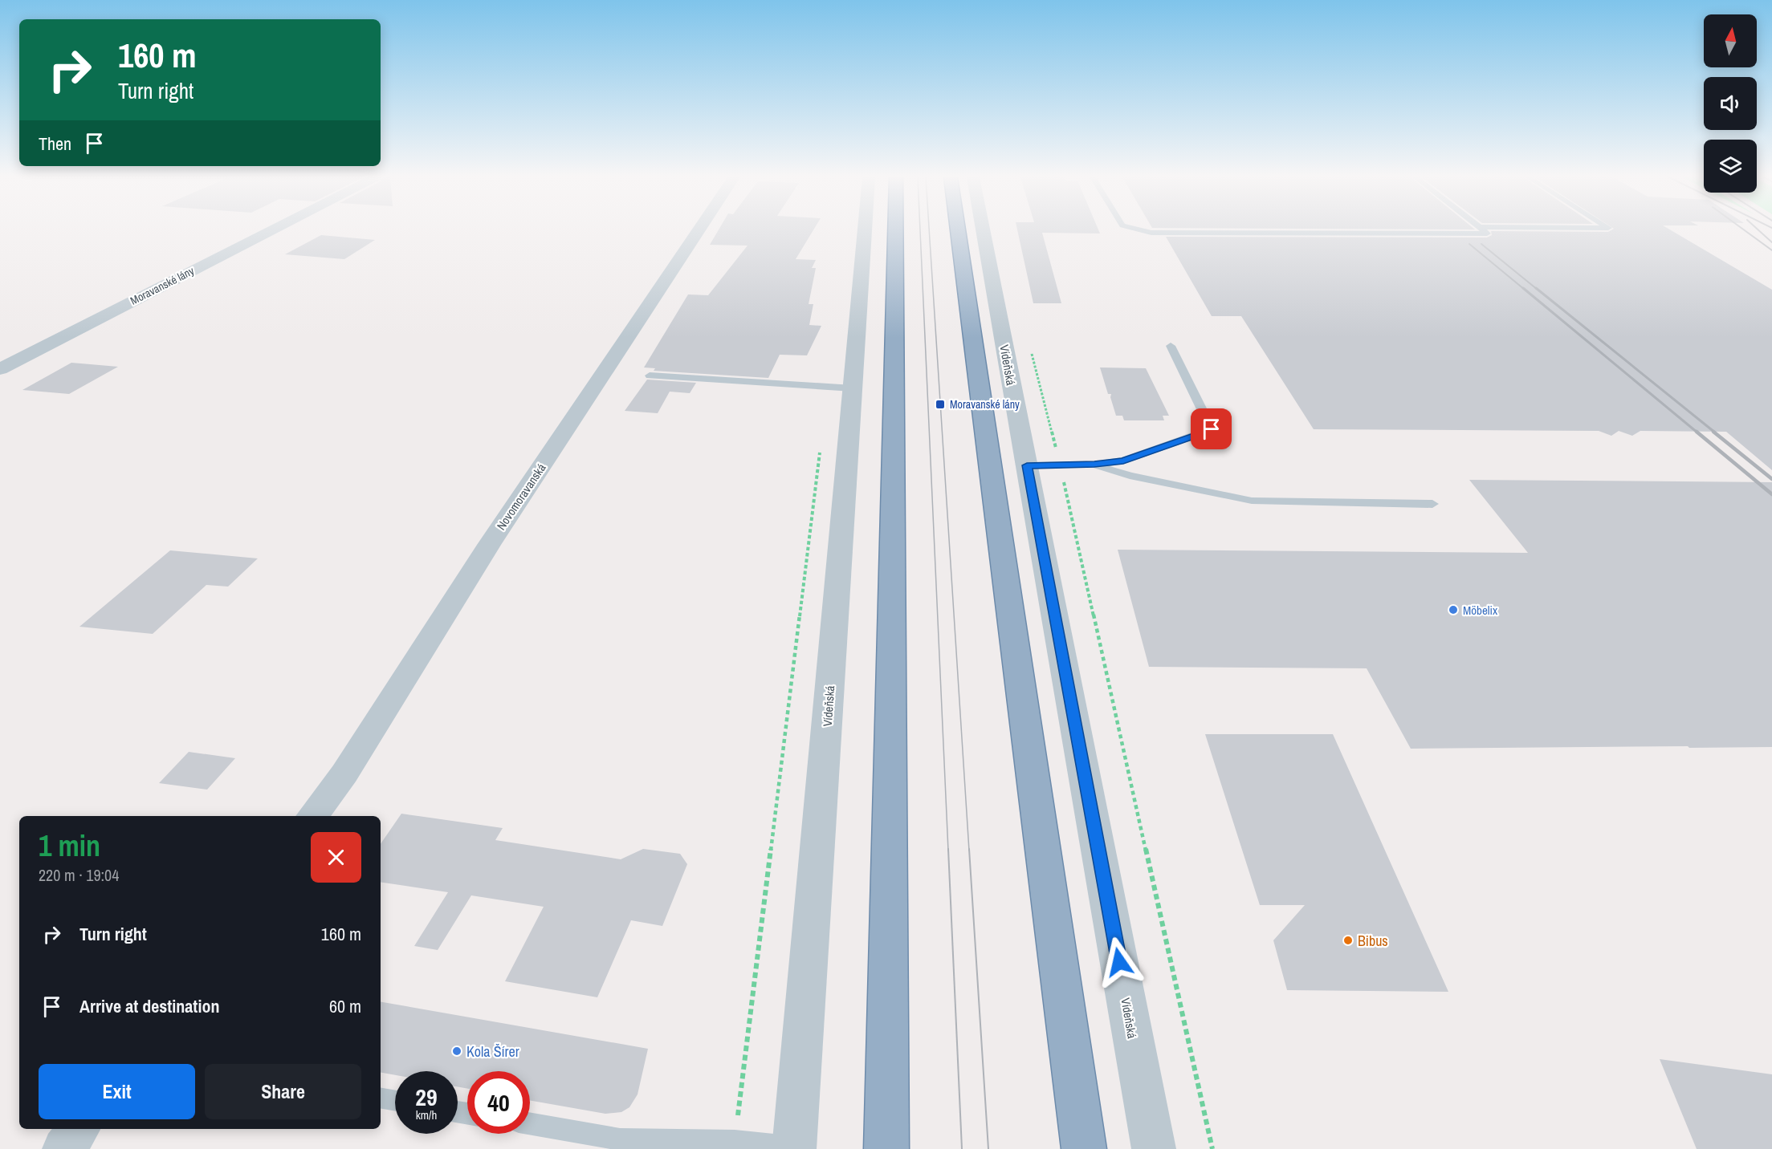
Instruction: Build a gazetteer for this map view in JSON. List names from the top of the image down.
{
  "streets": {
    "street": ["Moravanské lány", "Vídeňská", "Novomoravanská"]
  },
  "places": {
    "transit": ["Moravanské lány"],
    "other": ["Möbelix", "Bibus", "Kola Šírer"]
  },
  "north": "top",
  "page": {
    "turn": ["160 m", "Turn right"],
    "then": "Then",
    "heading": ["1 min", "220 m · 19:04"],
    "list": [
      {
        "name": "Turn right",
        "value": "160 m"
      },
      {
        "name": "Arrive at destination",
        "value": "60 m"
      }
    ],
    "buttons": ["Exit", "Share"],
    "speed": "29 km/h",
    "limit": "40"
  }
}
